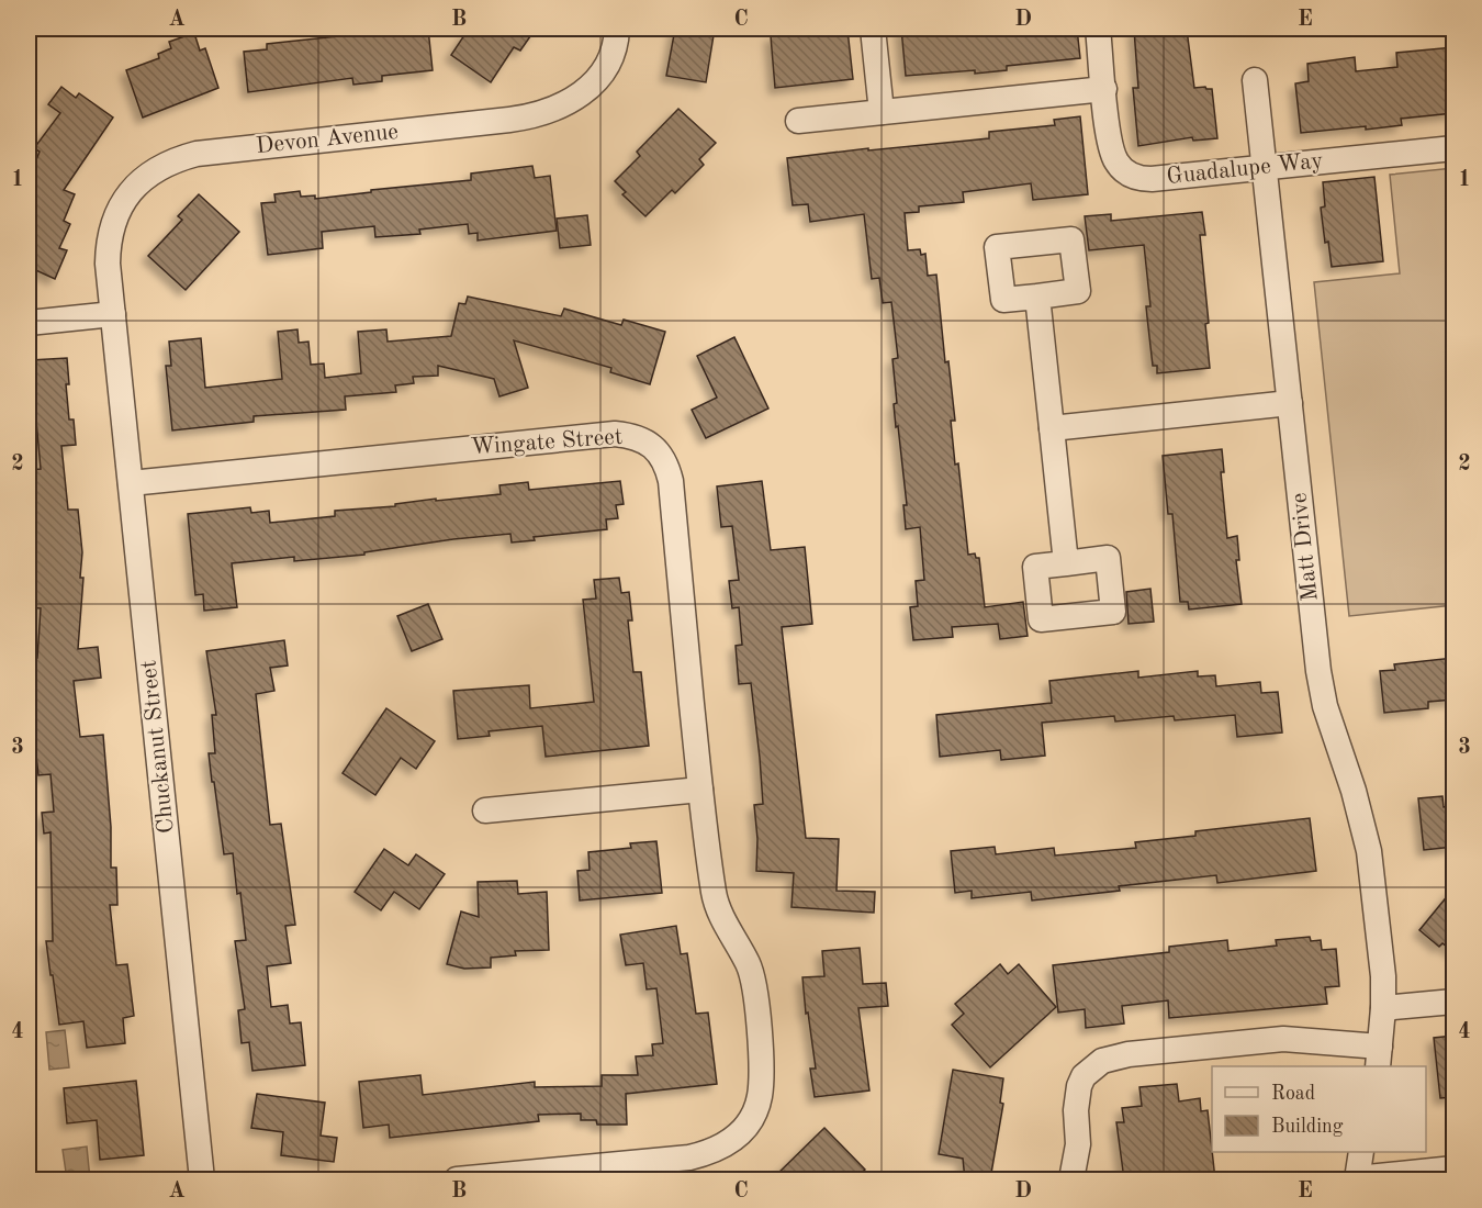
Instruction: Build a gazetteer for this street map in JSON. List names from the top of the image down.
{
  "streets": {
    "street": [
      "Devon Avenue",
      "Guadalupe Way",
      "Wingate Street",
      "Matt Drive",
      "Chuckanut Street"
    ]
  },
  "crossings": [
    ["Devon Avenue", "Chuckanut Street"],
    ["Guadalupe Way", "Matt Drive"],
    ["Wingate Street", "Chuckanut Street"]
  ],
  "legend": ["Road", "Building"],
  "grid": {
    "columns": [
      "A",
      "B",
      "C",
      "D",
      "E"
    ],
    "rows": [
      "1",
      "2",
      "3",
      "4"
    ]
  }
}
